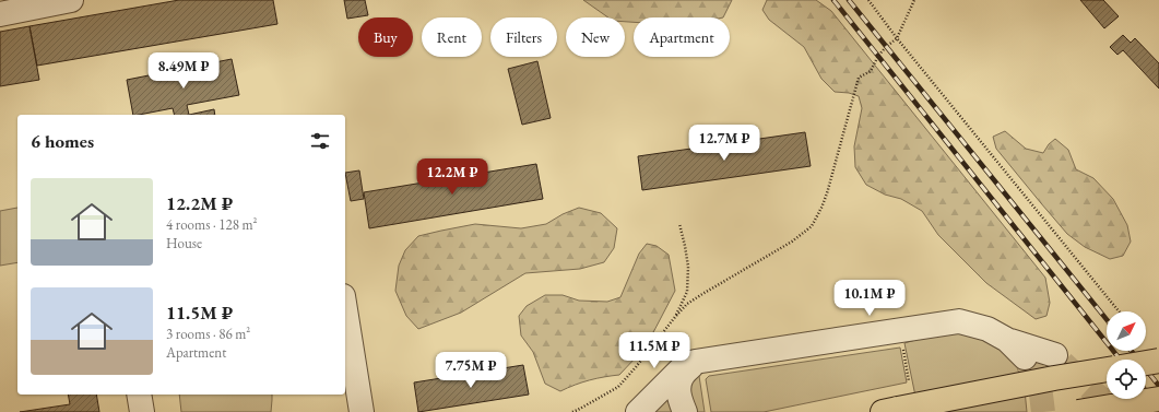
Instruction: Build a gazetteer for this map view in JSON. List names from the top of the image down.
{
  "north": "top right",
  "page": {
    "chip": [
      "Buy",
      "Rent",
      "Filters",
      "New",
      "Apartment"
    ],
    "price": [
      "8.49M ₽",
      "12.7M ₽",
      "12.2M ₽",
      "10.1M ₽",
      "11.5M ₽",
      "7.75M ₽"
    ],
    "heading": "6 homes",
    "list": [
      {
        "name": "12.2M ₽",
        "note": "4 rooms · 128 m² · House"
      },
      {
        "name": "11.5M ₽",
        "note": "3 rooms · 86 m² · Apartment"
      }
    ]
  }
}
